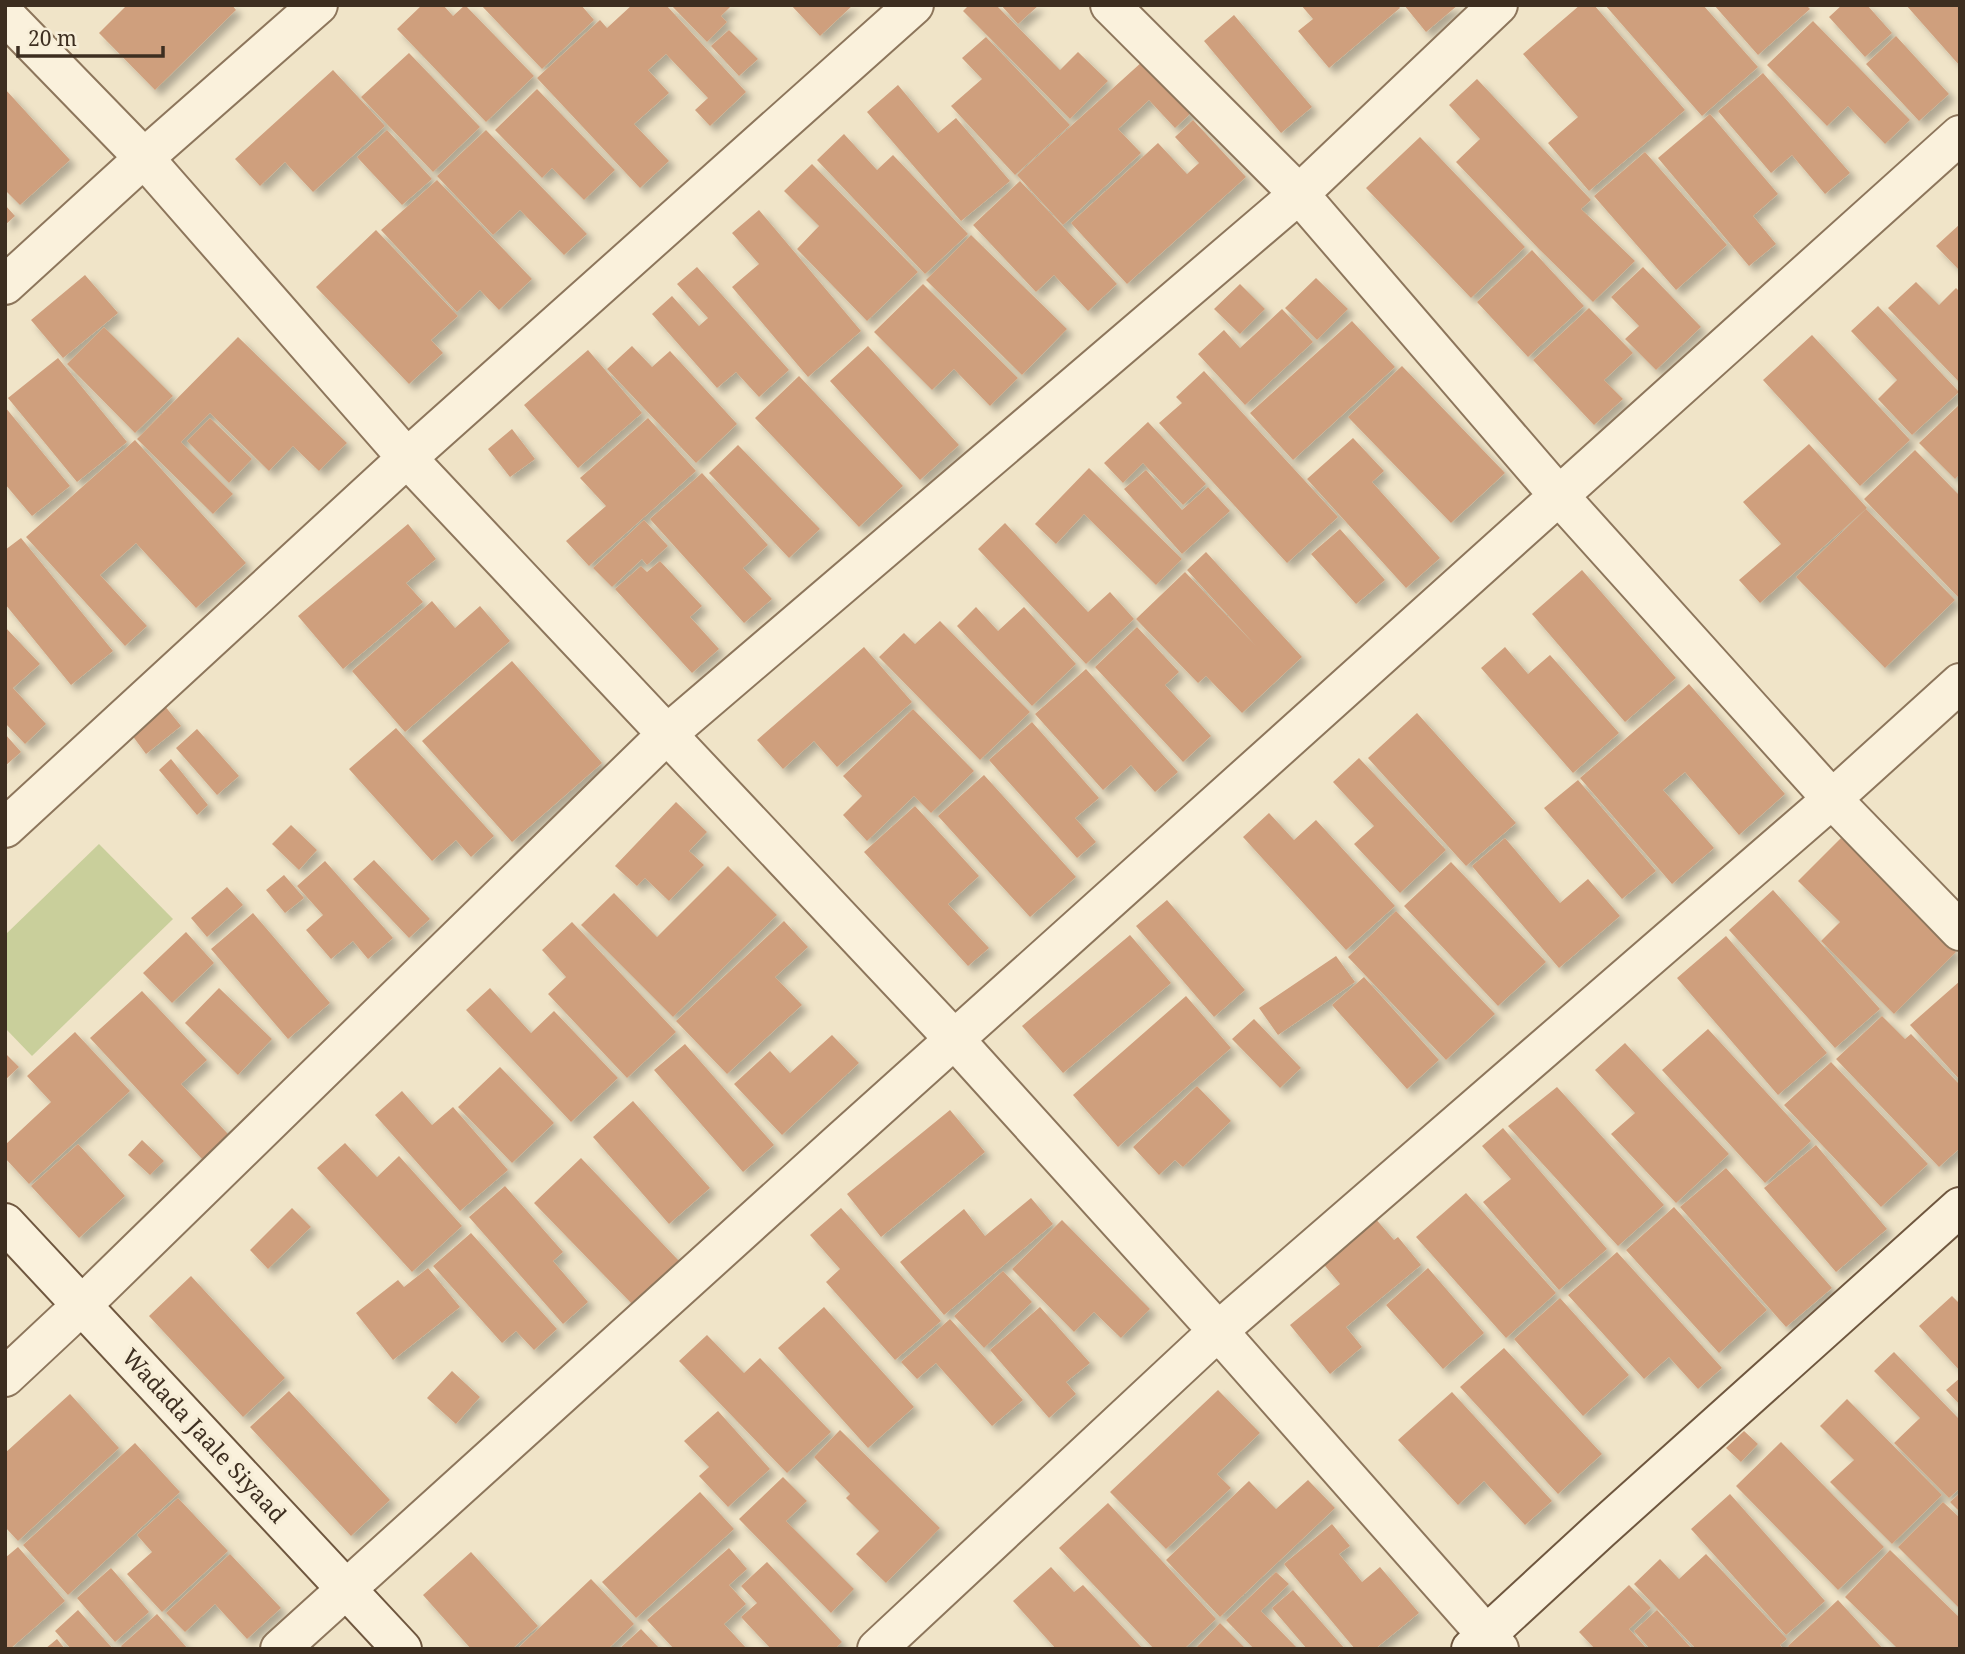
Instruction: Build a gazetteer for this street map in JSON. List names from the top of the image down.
{
  "streets": {
    "street": ["Wadada Jaale Siyaad"]
  },
  "scale_bar": "20 m"
}
